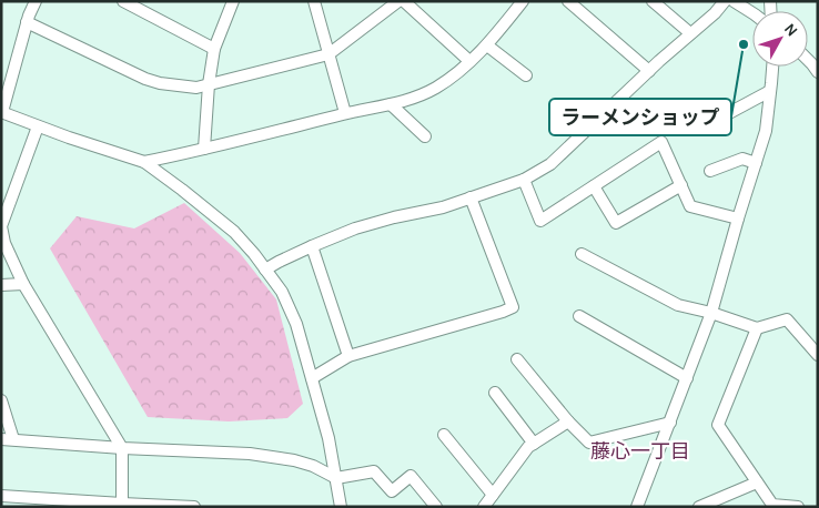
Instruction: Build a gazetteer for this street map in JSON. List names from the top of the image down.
{
  "districts": ["藤心一丁目"],
  "places": ["ラーメンショップ"],
  "north": "top right"
}
